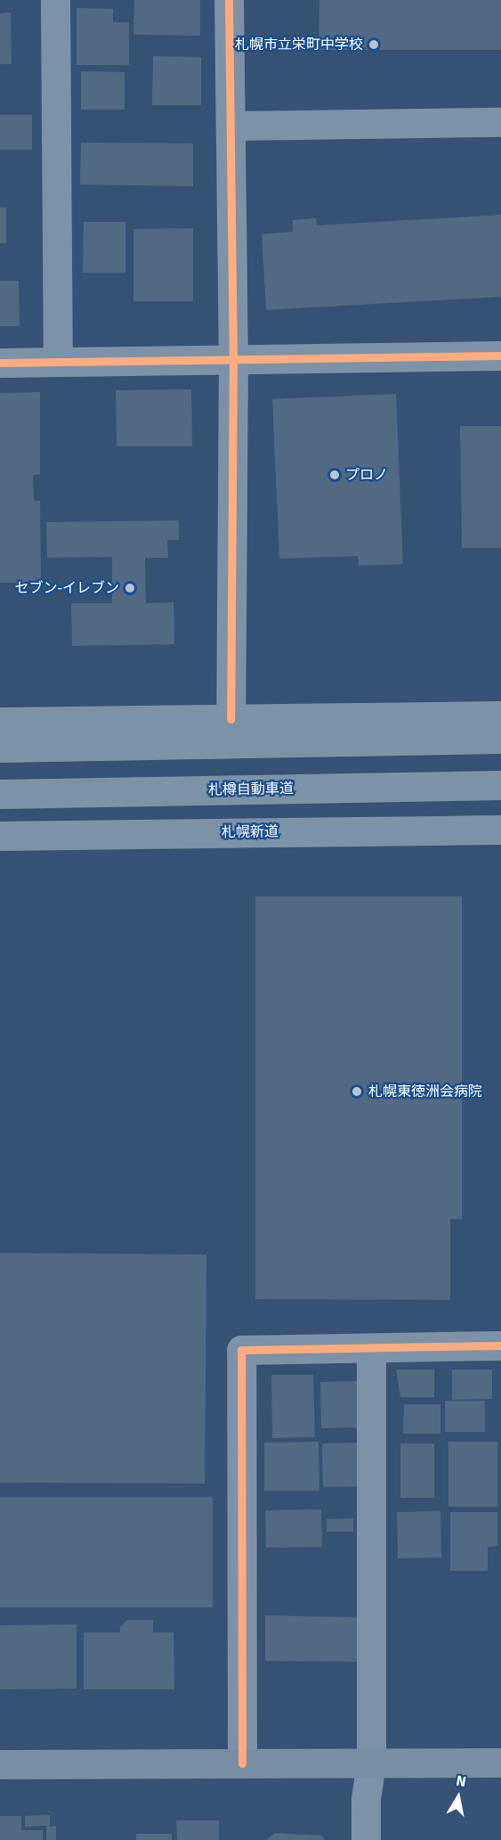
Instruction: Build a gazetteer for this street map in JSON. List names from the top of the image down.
{
  "streets": {
    "highway": ["札樽自動車道", "札幌新道"]
  },
  "places": [
    "札幌市立栄町中学校",
    "プロノ",
    "セブン-イレブン",
    "札幌東徳洲会病院"
  ],
  "north": "top"
}
